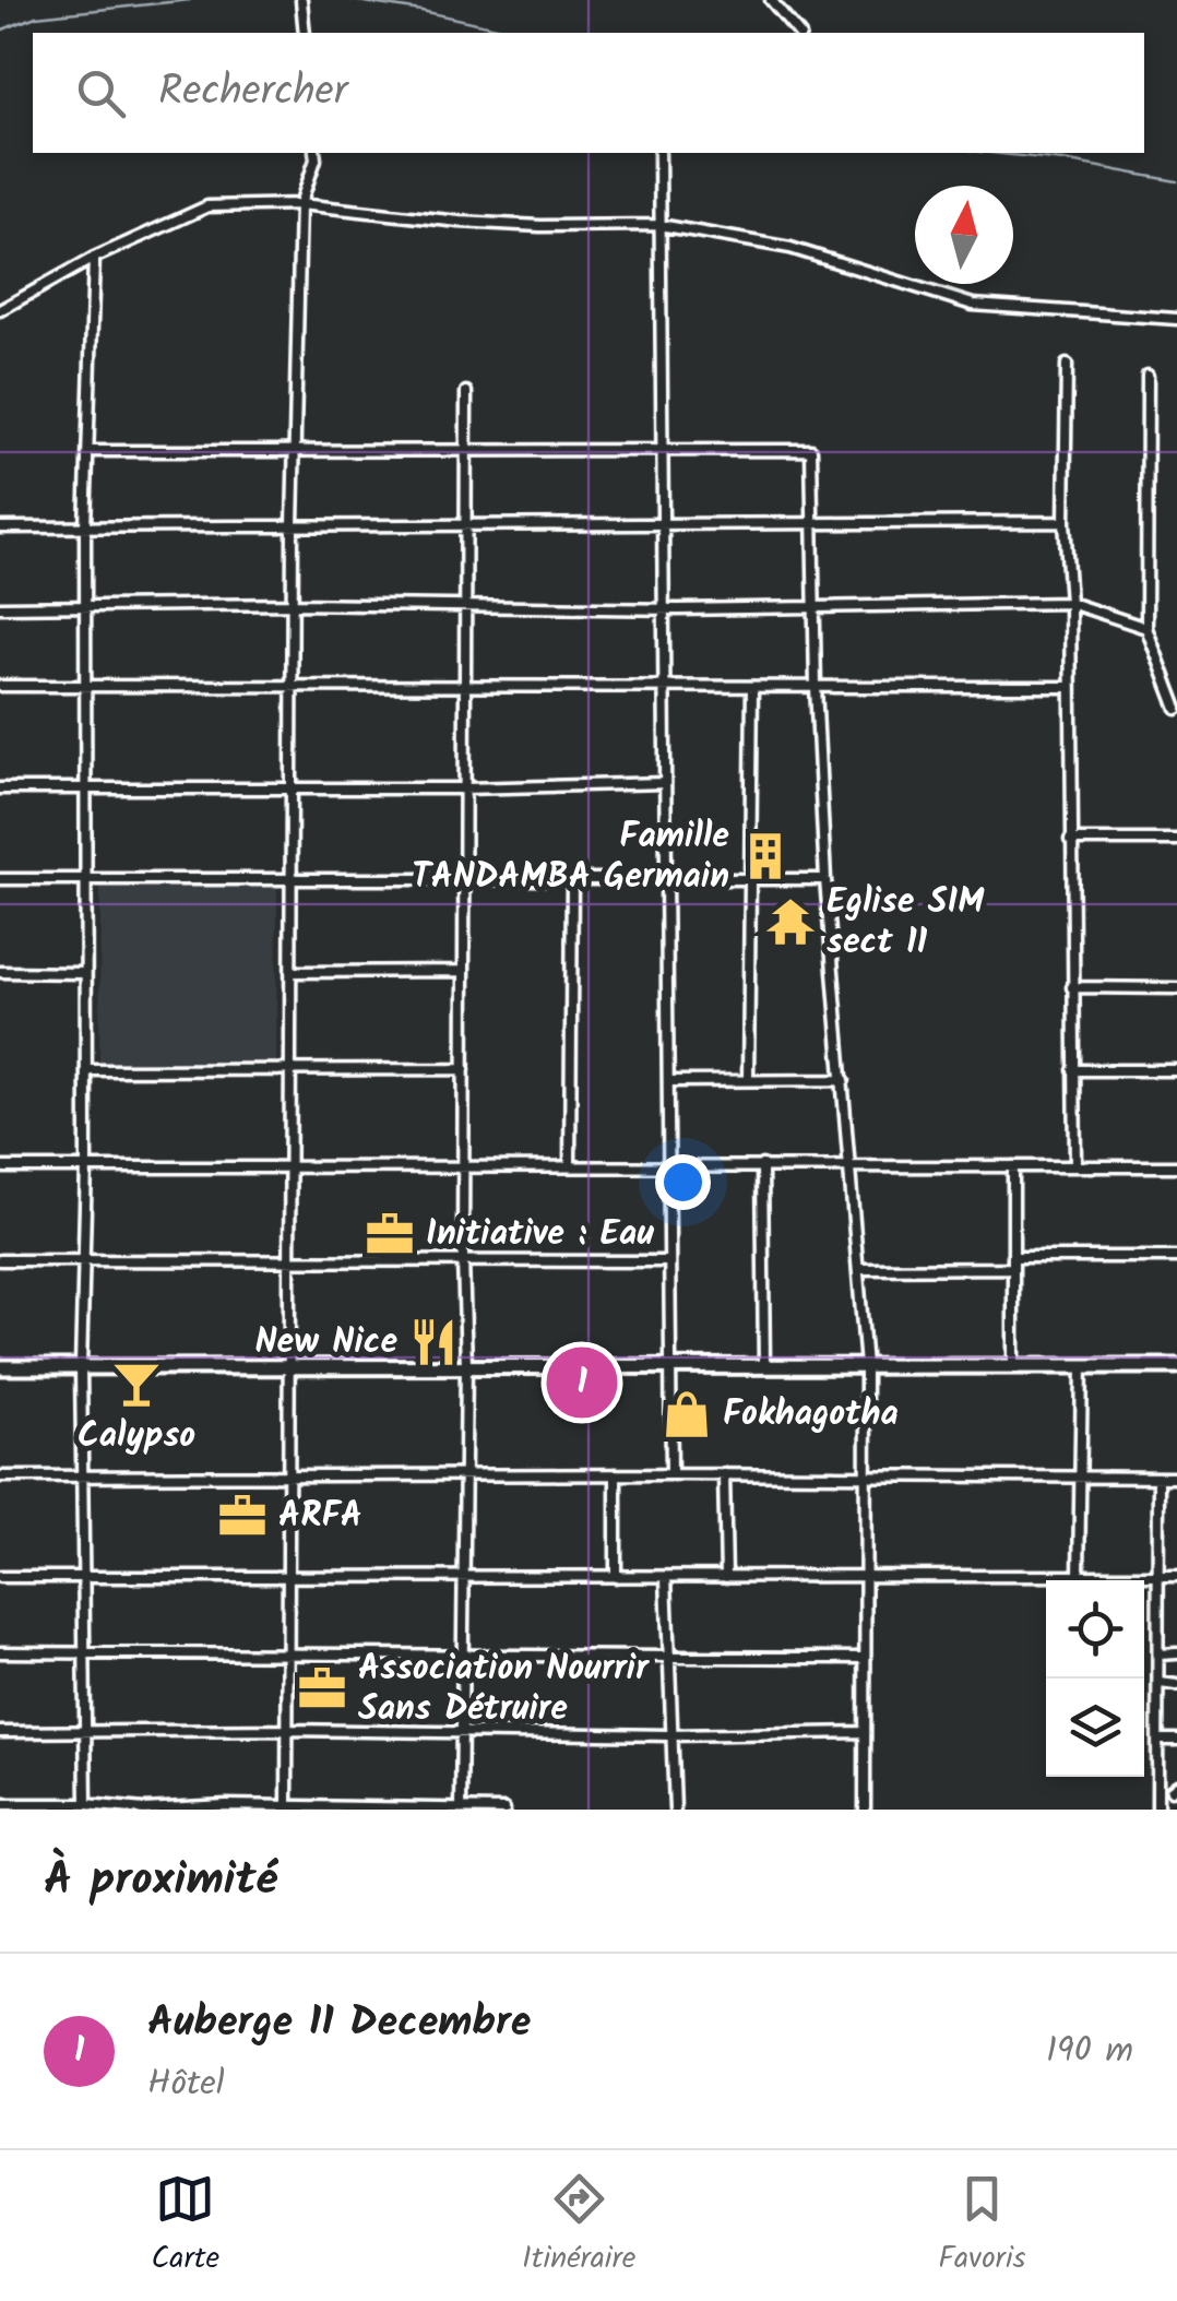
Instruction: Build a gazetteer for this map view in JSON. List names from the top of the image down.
{
  "places": {
    "building": ["Famille TANDAMBA Germain"],
    "temple": ["Eglise SIM sect 11"],
    "office": ["Initiative : Eau", "ARFA", "Association Nourrir Sans Détruire"],
    "restaurant": ["New Nice"],
    "bar": ["Calypso"],
    "shop": ["Fokhagotha"]
  },
  "north": "top",
  "page": {
    "search": "Rechercher",
    "pins": "1",
    "heading": "À proximité",
    "list": [
      {
        "mark": "1",
        "name": "Auberge 11 Decembre",
        "note": "Hôtel",
        "value": "190 m"
      }
    ],
    "nav": ["Carte", "Itinéraire", "Favoris"]
  }
}
